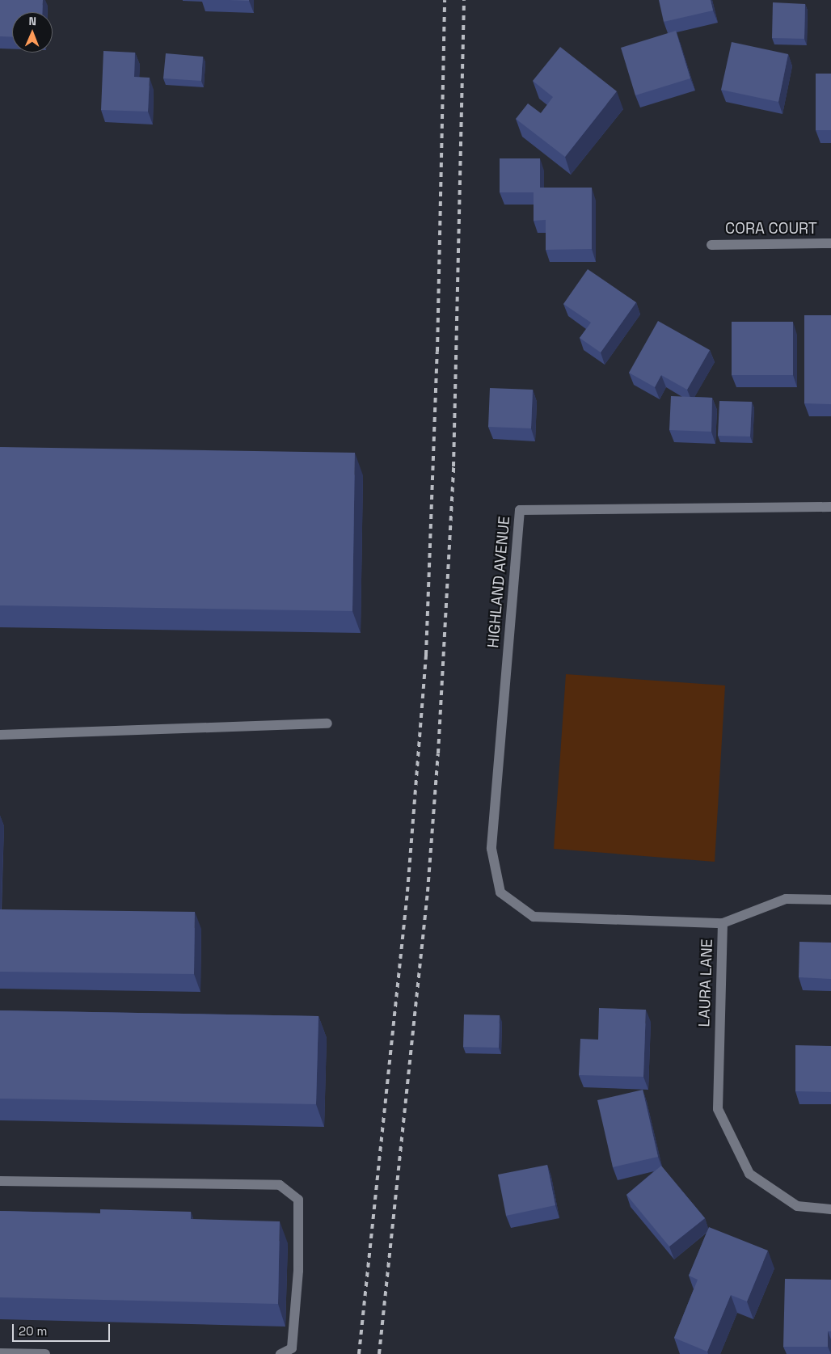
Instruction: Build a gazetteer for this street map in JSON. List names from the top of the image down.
{
  "streets": {
    "street": ["CORA COURT", "HIGHLAND AVENUE", "LAURA LANE"]
  },
  "crossings": [
    ["HIGHLAND AVENUE", "LAURA LANE"]
  ],
  "scale_bar": "20 m",
  "north": "top"
}
